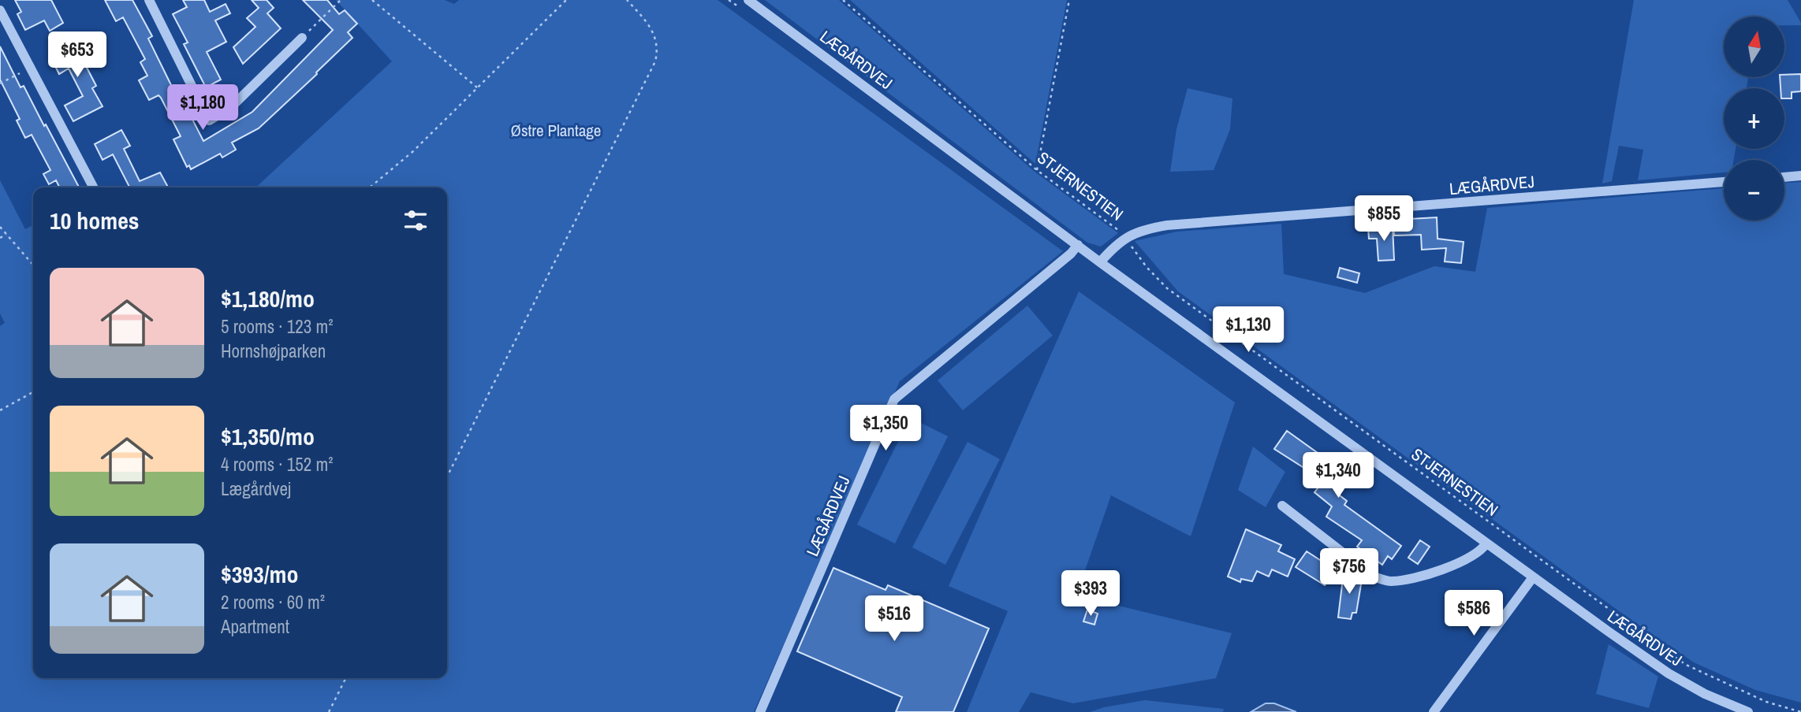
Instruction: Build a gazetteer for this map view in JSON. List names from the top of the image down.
{
  "streets": {
    "street": ["LÆGÅRDVEJ"],
    "path": ["STJERNESTIEN"]
  },
  "crossings": [
    ["LÆGÅRDVEJ", "STJERNESTIEN"]
  ],
  "parks": ["Østre Plantage"],
  "north": "top",
  "page": {
    "map_buttons": ["+", "−"],
    "price": [
      "$653",
      "$1,180",
      "$855",
      "$1,130",
      "$1,350",
      "$1,340",
      "$756",
      "$393",
      "$586",
      "$516"
    ],
    "heading": "10 homes",
    "list": [
      {
        "name": "$1,180/mo",
        "note": "5 rooms · 123 m² · Hornshøjparken"
      },
      {
        "name": "$1,350/mo",
        "note": "4 rooms · 152 m² · Lægårdvej"
      },
      {
        "name": "$393/mo",
        "note": "2 rooms · 60 m² · Apartment"
      }
    ]
  }
}
